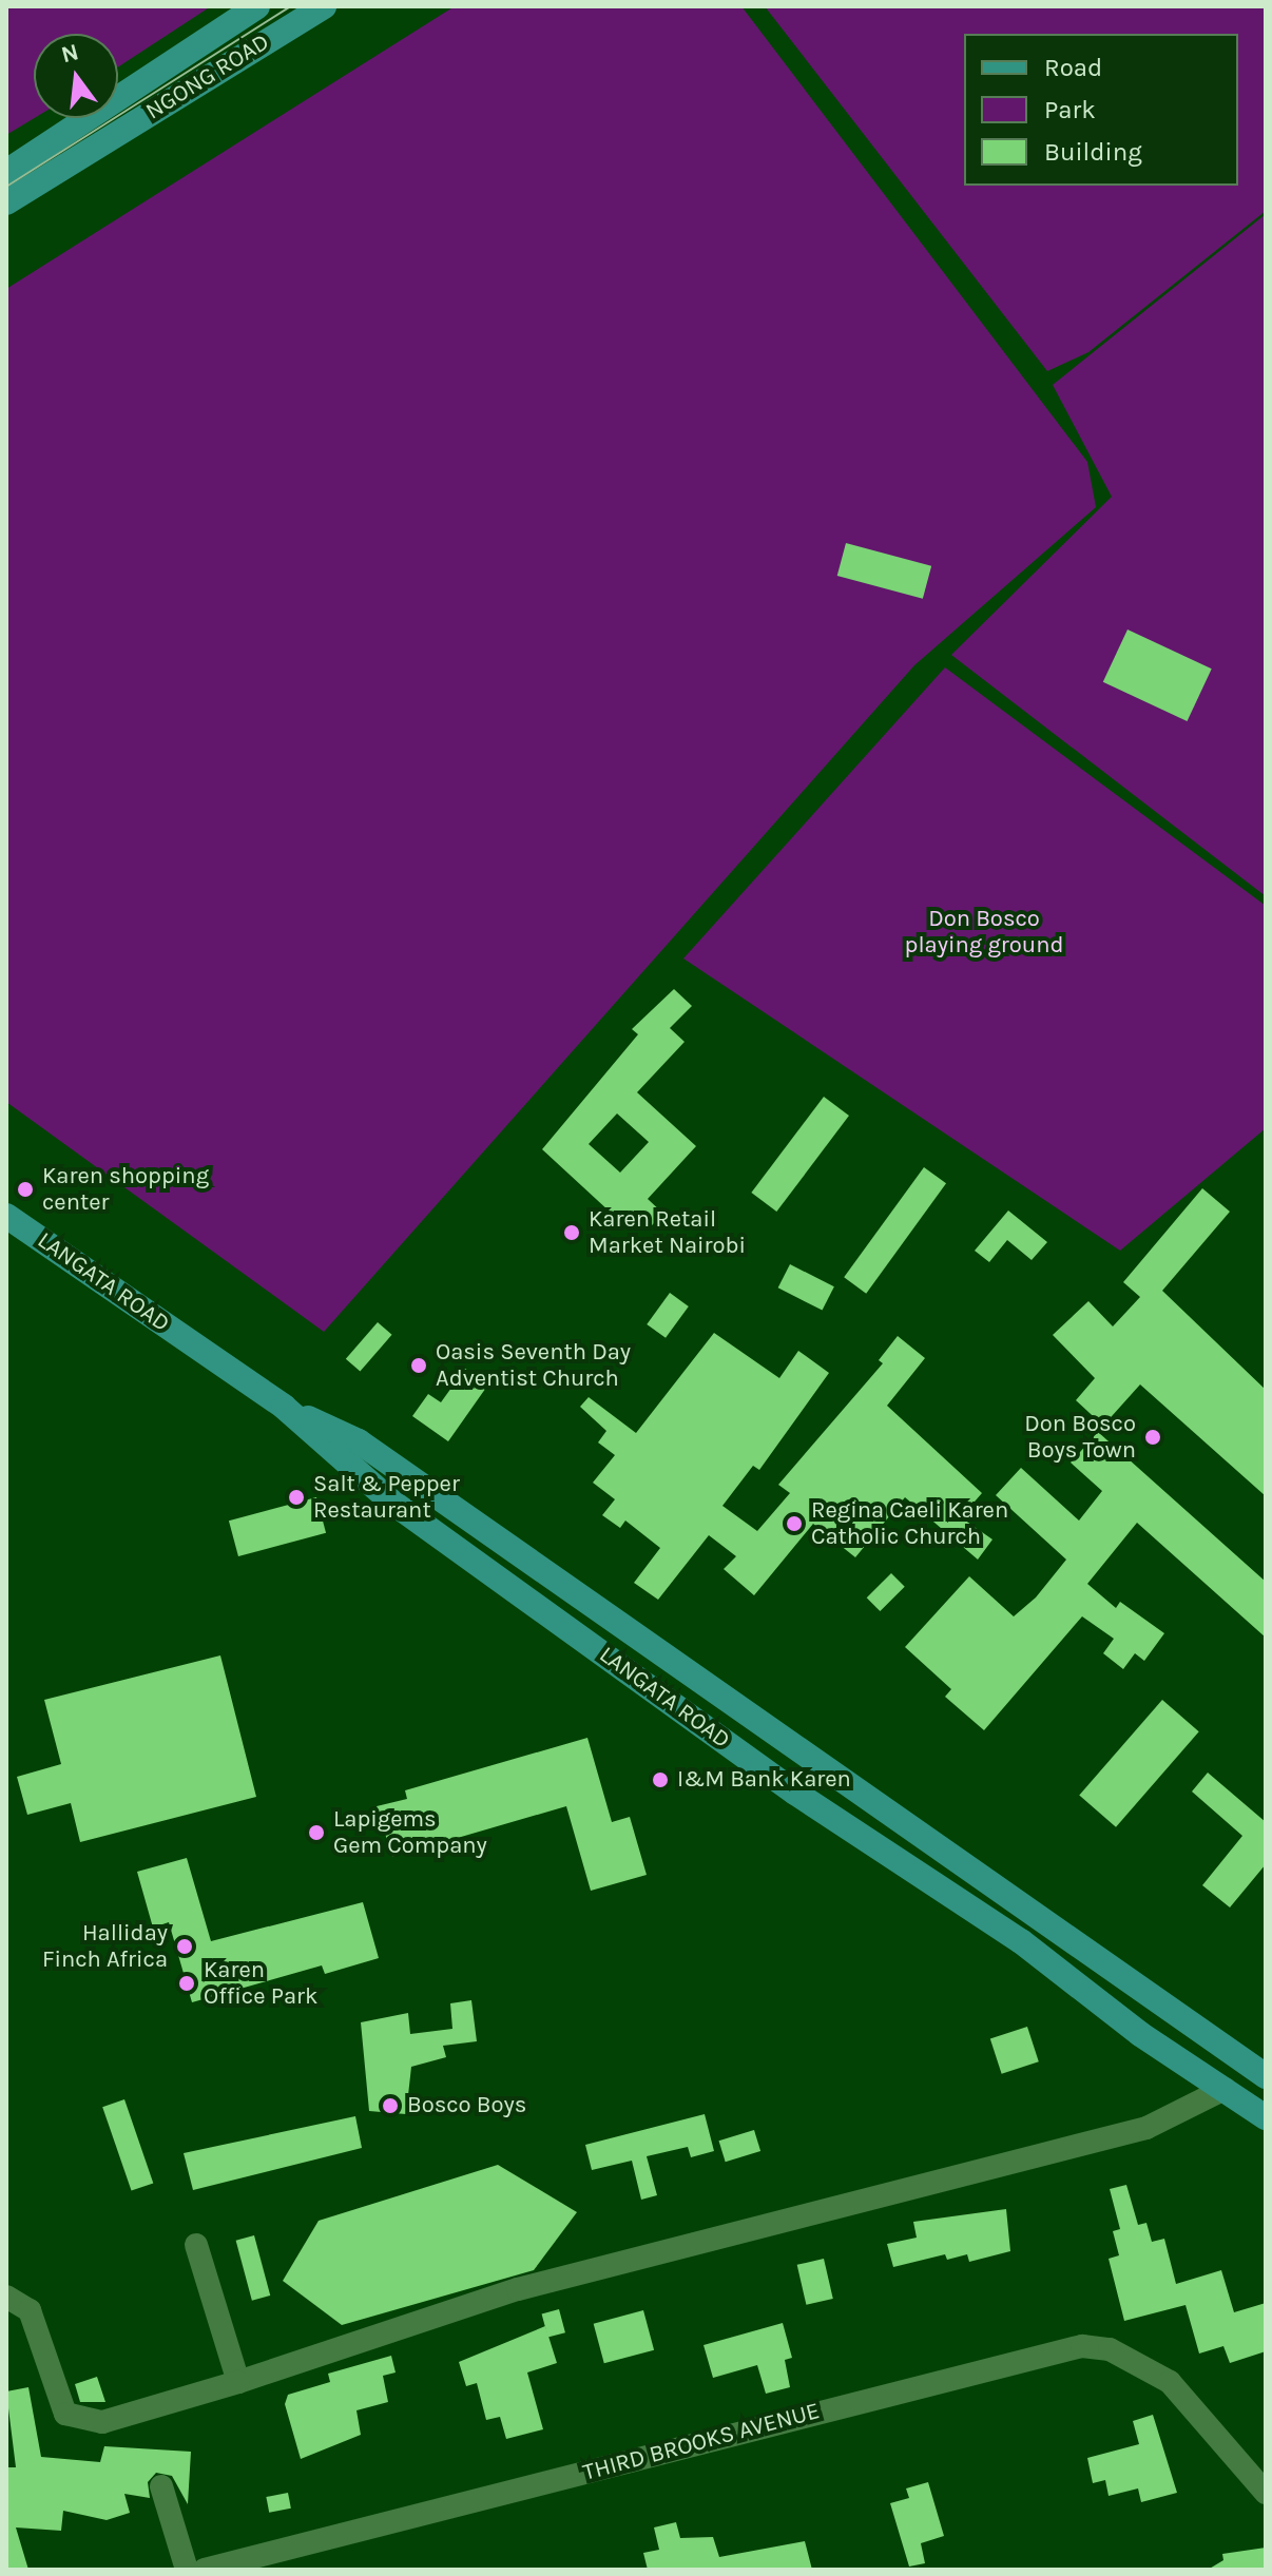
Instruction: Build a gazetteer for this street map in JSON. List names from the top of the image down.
{
  "streets": {
    "main road": ["NGONG ROAD", "LANGATA ROAD"],
    "street": ["THIRD BROOKS AVENUE"]
  },
  "parks": ["Don Bosco playing ground"],
  "places": [
    "Karen shopping center",
    "Karen Retail Market Nairobi",
    "Oasis Seventh Day Adventist Church",
    "Don Bosco Boys Town",
    "Salt & Pepper Restaurant",
    "Regina Caeli Karen Catholic Church",
    "I&M Bank Karen",
    "Lapigems Gem Company",
    "Halliday Finch Africa",
    "Karen Office Park",
    "Bosco Boys"
  ],
  "legend": ["Road", "Park", "Building"],
  "north": "top"
}
